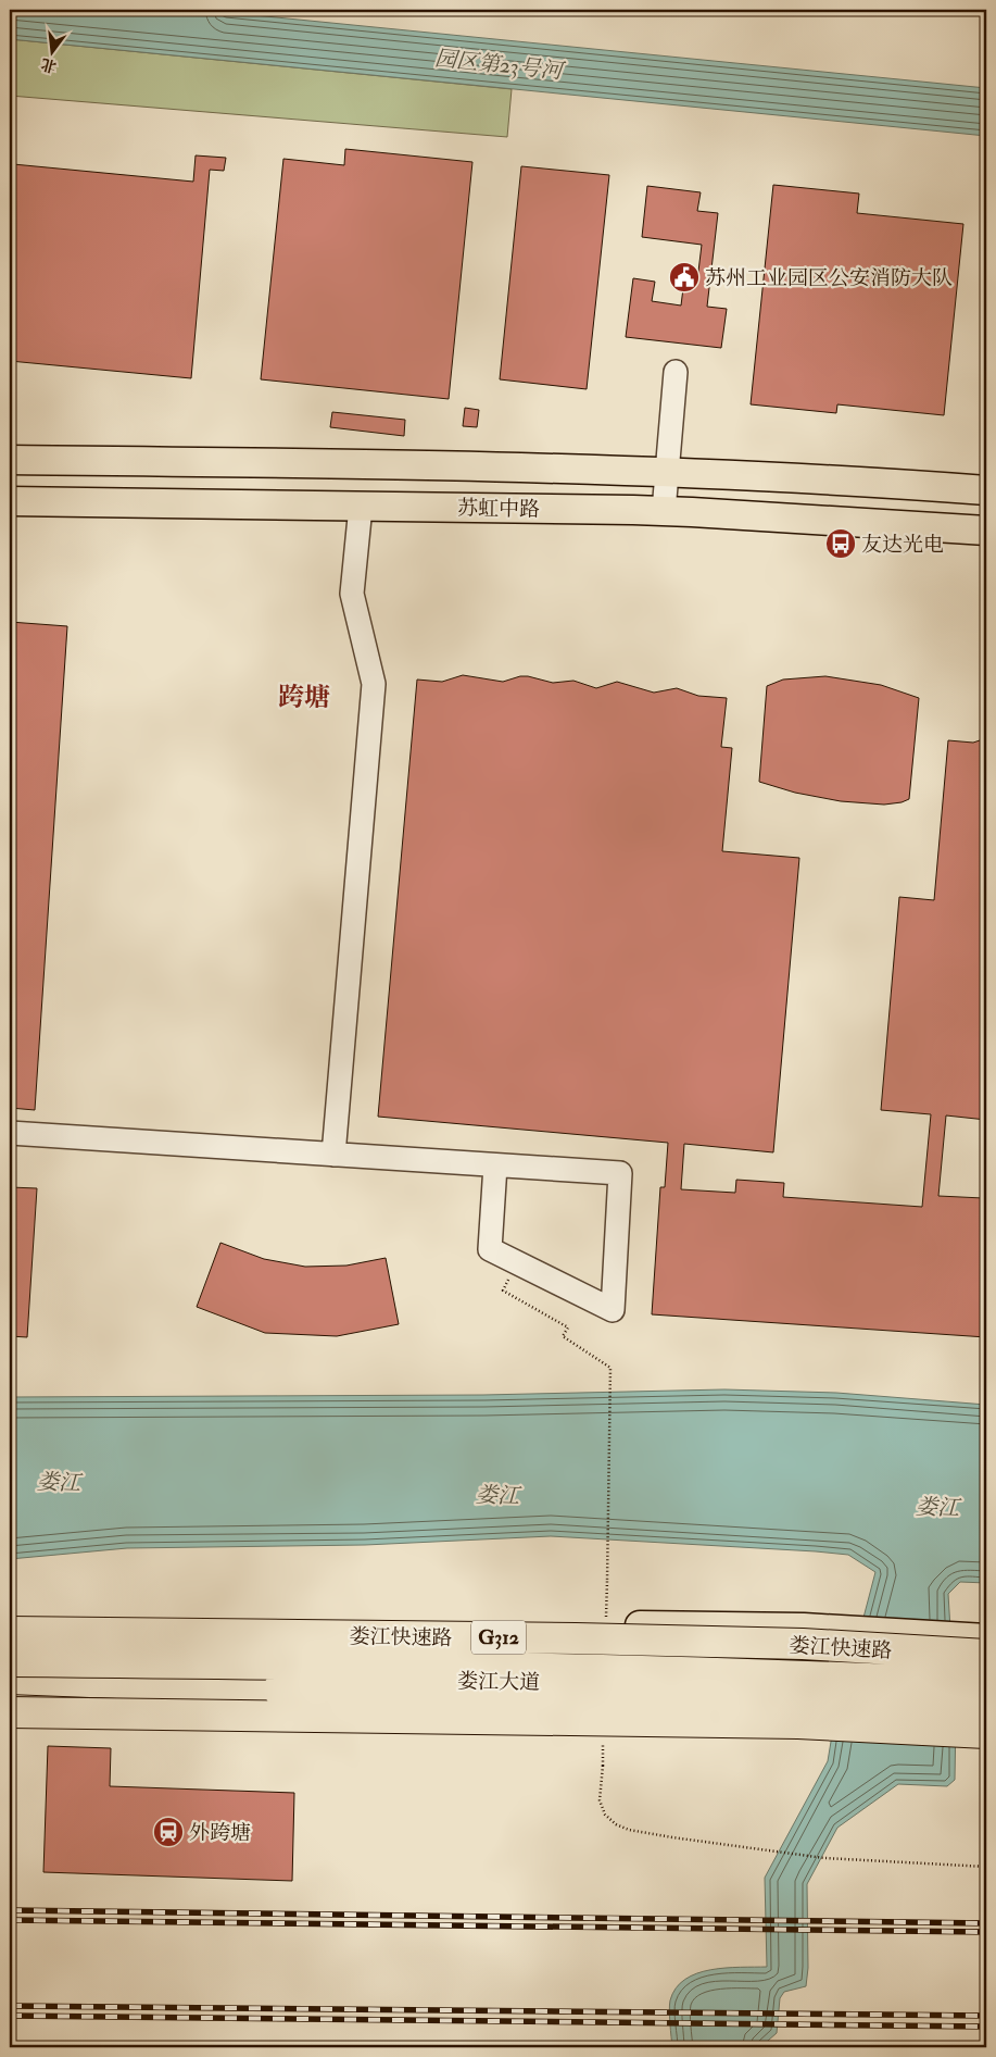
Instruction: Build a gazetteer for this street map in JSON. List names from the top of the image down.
{
  "streets": {
    "highway": ["娄江快速路", "G312"],
    "main road": ["苏虹中路", "娄江大道"]
  },
  "districts": ["跨塘"],
  "water": ["园区第23号河", "娄江"],
  "places": {
    "public building": ["苏州工业园区公安消防大队"],
    "bus stop": ["友达光电"],
    "station": ["外跨塘"]
  },
  "north": "bottom"
}
